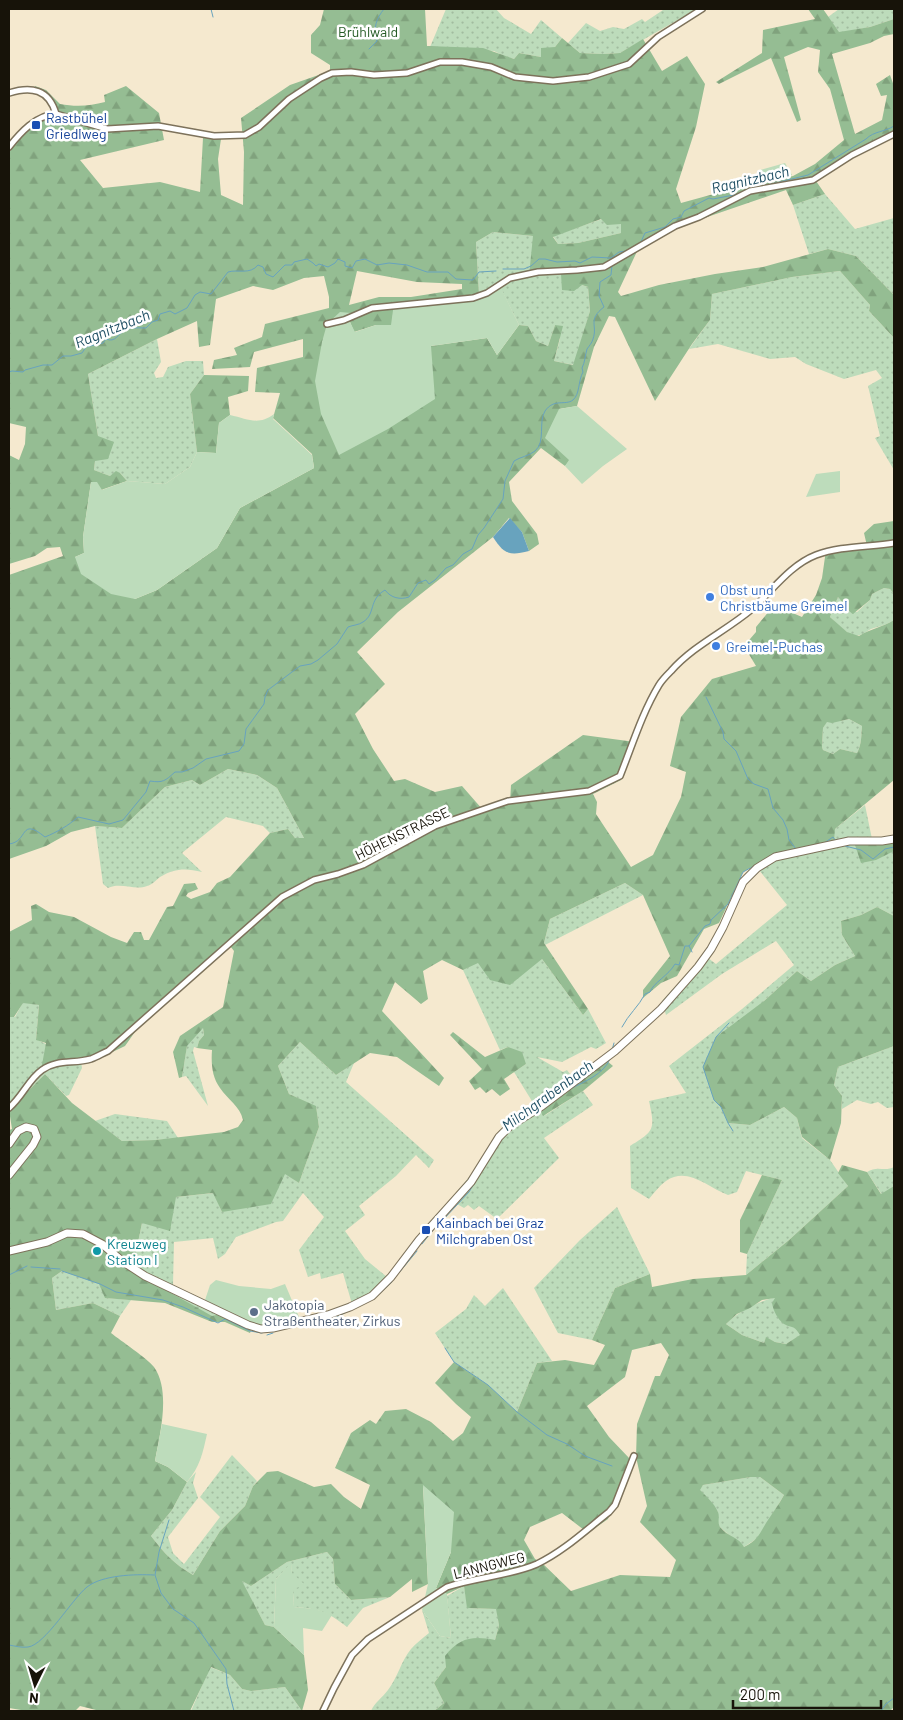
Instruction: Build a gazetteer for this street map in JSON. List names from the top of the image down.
{
  "streets": {
    "street": ["HÖHENSTRASSE", "LANNGWEG"]
  },
  "water": ["Ragnitzbach", "Milchgrabenbach"],
  "parks": ["Brühlwald"],
  "places": {
    "transit": ["Rastbühel Griedlweg", "Kainbach bei Graz Milchgraben Ost"],
    "other": [
      "Obst und Christbäume Greimel",
      "Greimel-Puchas",
      "Kreuzweg Station I",
      "Jakotopia Straßentheater, Zirkus"
    ]
  },
  "scale_bar": "200 m",
  "north": "bottom"
}
